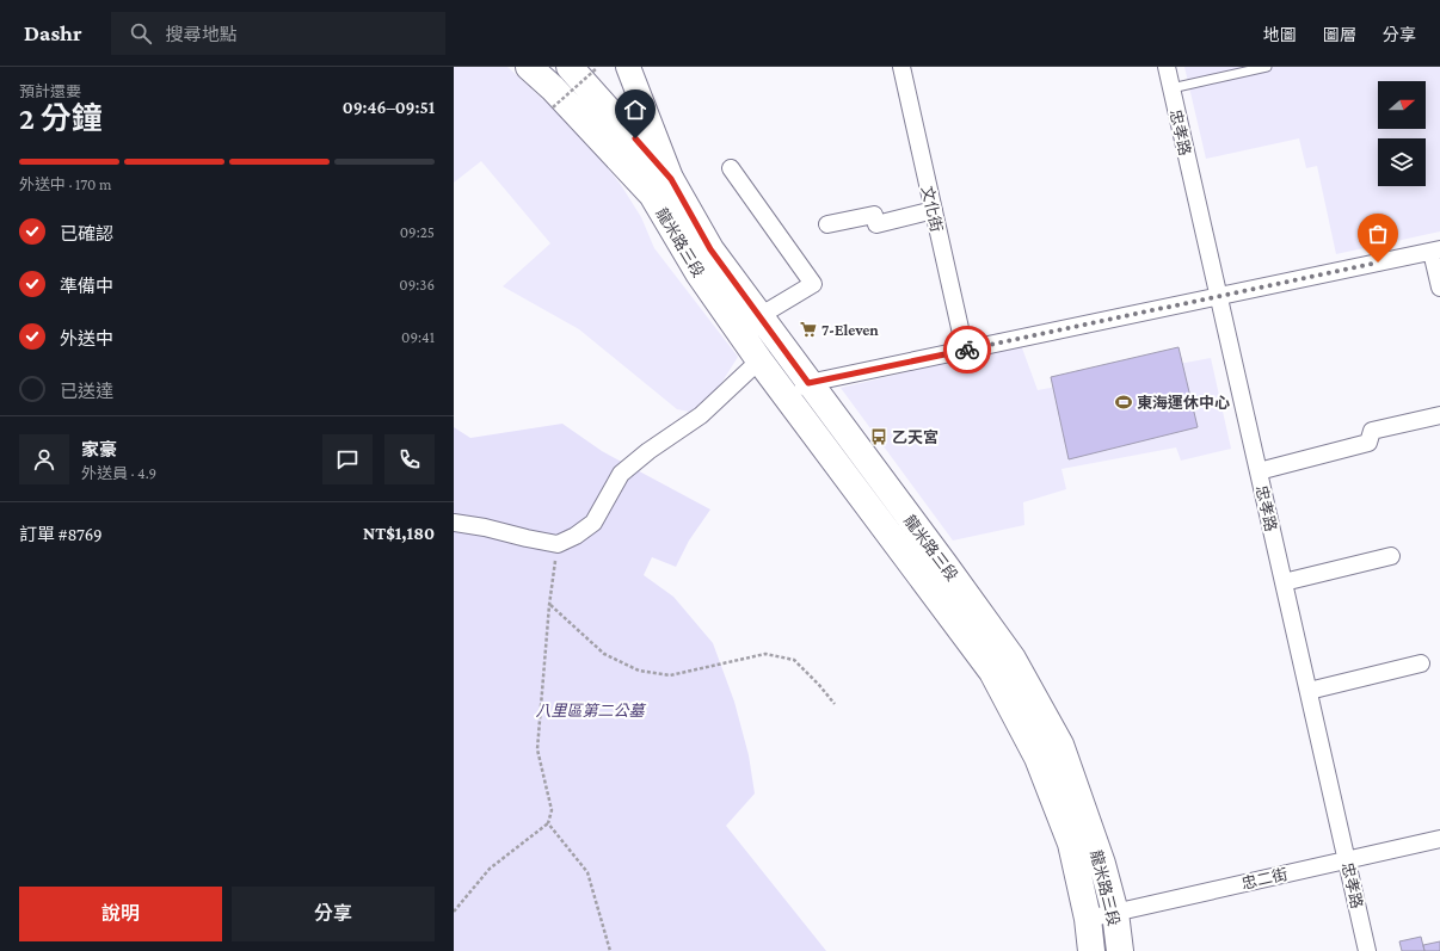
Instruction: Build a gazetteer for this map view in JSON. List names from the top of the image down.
{
  "streets": {
    "main road": ["龍米路三段"],
    "street": ["忠孝路", "文化街", "忠二街"]
  },
  "crossings": [
    ["忠孝路", "忠二街"],
    ["龍米路三段", "忠二街"]
  ],
  "parks": ["八里區第二公墓"],
  "places": {
    "supermarket": ["7-Eleven"],
    "sports": ["東海運休中心"],
    "bus stop": ["乙天宮"]
  },
  "north": "right",
  "page": {
    "header": "Dashr",
    "search": "搜尋地點",
    "nav": ["地圖", "圖層", "分享"],
    "heading": ["2 分鐘", "預計還要", "09:46–09:51"],
    "panel": [
      "家豪",
      "外送員 · 4.9",
      "訂單 #8769",
      "NT$1,180"
    ],
    "bar": "外送中 · 170 m",
    "list": [
      ["已確認", "09:25"],
      ["準備中", "09:36"],
      ["外送中", "09:41"],
      "已送達"
    ],
    "buttons": ["說明", "分享"]
  }
}
